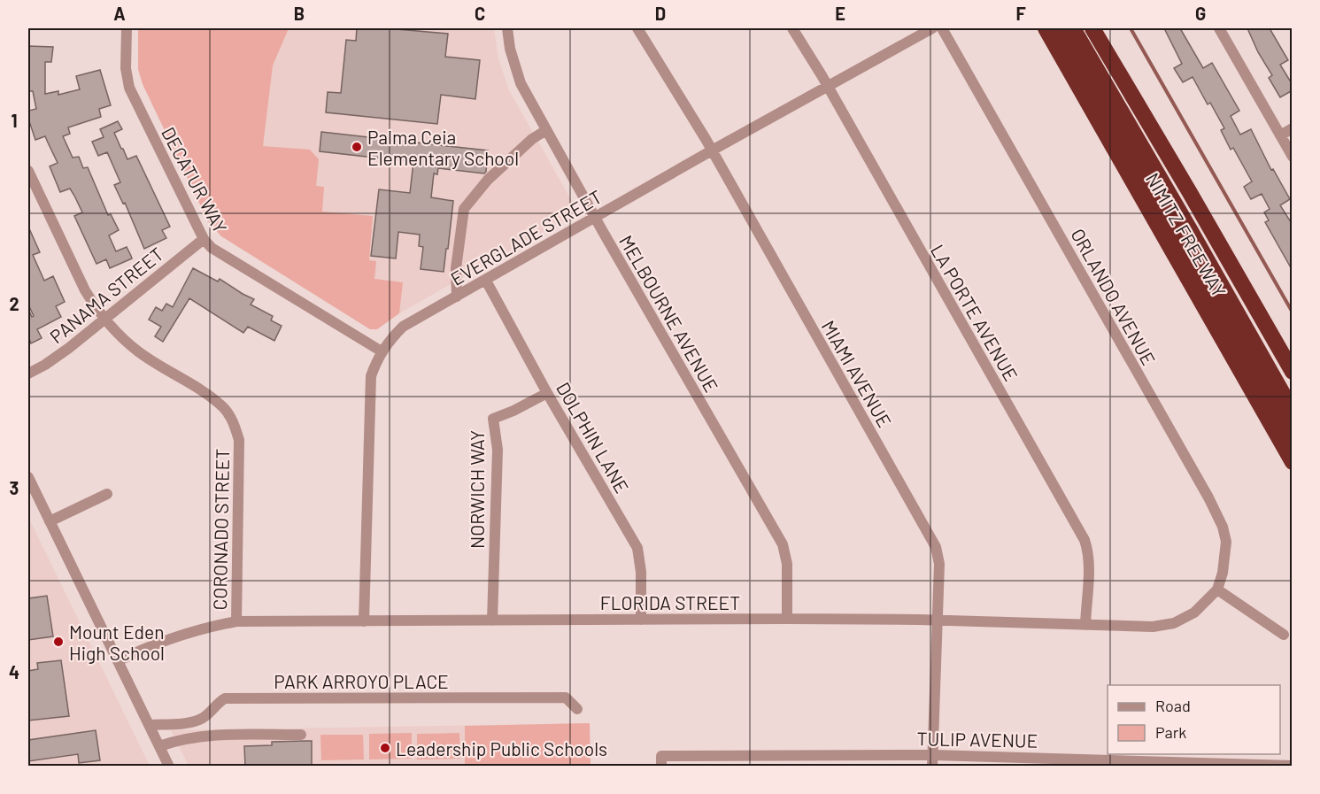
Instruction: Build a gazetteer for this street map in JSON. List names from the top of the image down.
{
  "streets": {
    "highway": ["NIMITZ FREEWAY"],
    "street": [
      "DECATUR WAY",
      "EVERGLADE STREET",
      "PANAMA STREET",
      "ORLANDO AVENUE",
      "LA PORTE AVENUE",
      "MELBOURNE AVENUE",
      "MIAMI AVENUE",
      "DOLPHIN LANE",
      "NORWICH WAY",
      "CORONADO STREET",
      "FLORIDA STREET",
      "PARK ARROYO PLACE",
      "TULIP AVENUE"
    ]
  },
  "crossings": [
    ["DECATUR WAY", "EVERGLADE STREET"],
    ["DECATUR WAY", "PANAMA STREET"],
    ["EVERGLADE STREET", "LA PORTE AVENUE"],
    ["EVERGLADE STREET", "MELBOURNE AVENUE"],
    ["EVERGLADE STREET", "MIAMI AVENUE"],
    ["EVERGLADE STREET", "DOLPHIN LANE"],
    ["EVERGLADE STREET", "FLORIDA STREET"],
    ["PANAMA STREET", "CORONADO STREET"],
    ["ORLANDO AVENUE", "FLORIDA STREET"],
    ["LA PORTE AVENUE", "FLORIDA STREET"],
    ["MELBOURNE AVENUE", "FLORIDA STREET"],
    ["MIAMI AVENUE", "FLORIDA STREET"],
    ["MIAMI AVENUE", "TULIP AVENUE"],
    ["DOLPHIN LANE", "NORWICH WAY"],
    ["DOLPHIN LANE", "FLORIDA STREET"],
    ["NORWICH WAY", "FLORIDA STREET"],
    ["CORONADO STREET", "FLORIDA STREET"]
  ],
  "places": ["Palma Ceia Elementary School", "Mount Eden High School", "Leadership Public Schools"],
  "legend": ["Road", "Park"],
  "grid": {
    "columns": [
      "A",
      "B",
      "C",
      "D",
      "E",
      "F",
      "G"
    ],
    "rows": [
      "1",
      "2",
      "3",
      "4"
    ]
  }
}
